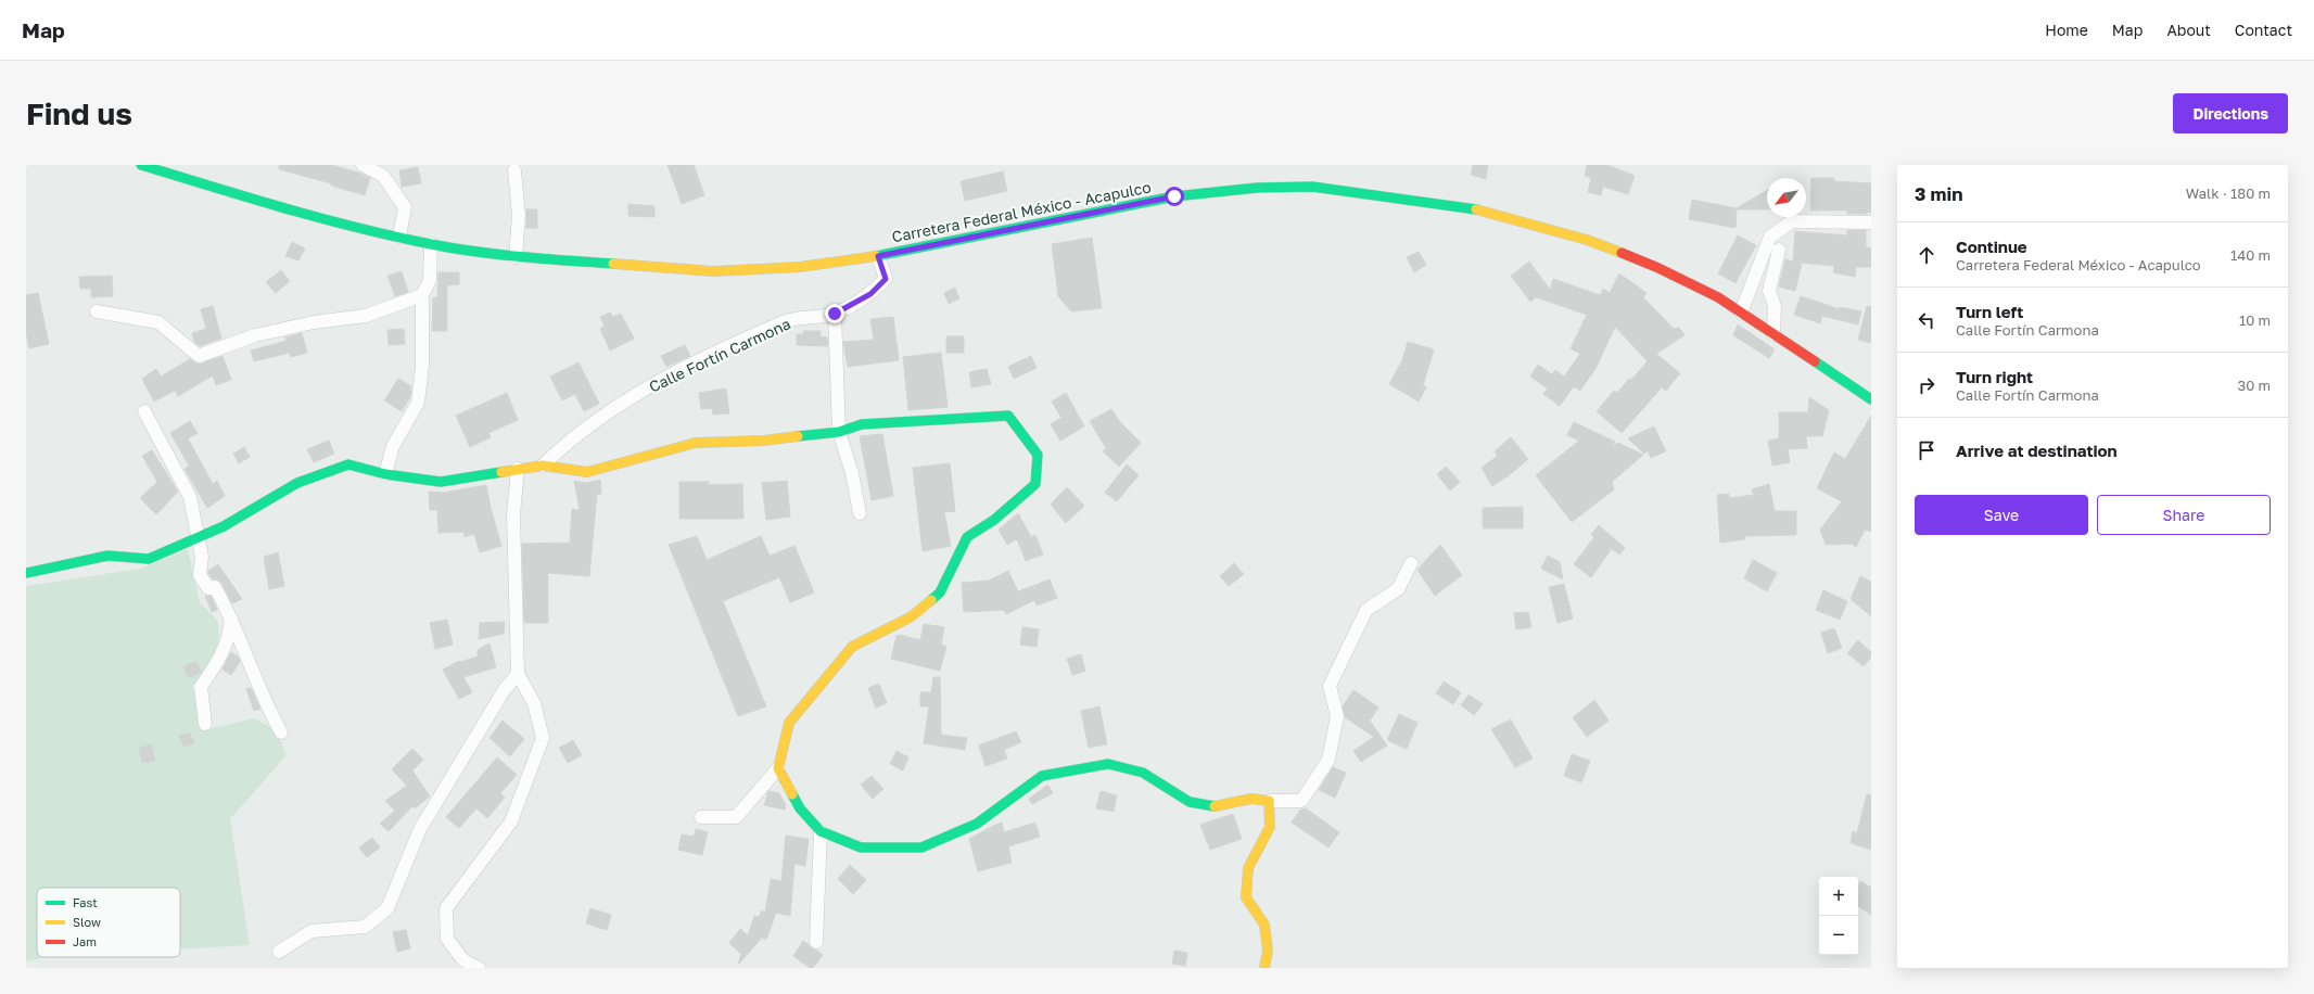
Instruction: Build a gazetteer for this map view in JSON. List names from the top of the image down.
{
  "streets": {
    "street": ["Carretera Federal México - Acapulco", "Calle Fortín Carmona"]
  },
  "crossings": [
    ["Carretera Federal México - Acapulco", "Calle Fortín Carmona"]
  ],
  "legend": ["Fast", "Slow", "Jam"],
  "north": "bottom left",
  "page": {
    "header": "Map",
    "nav": [
      "Home",
      "Map",
      "About",
      "Contact"
    ],
    "buttons": [
      "Directions",
      ["Save", "Share"]
    ],
    "title": "Find us",
    "heading": ["3 min", "Walk · 180 m"],
    "list": [
      ["Continue", "Carretera Federal México - Acapulco", "140 m"],
      ["Turn left", "Calle Fortín Carmona", "10 m"],
      ["Turn right", "Calle Fortín Carmona", "30 m"],
      "Arrive at destination"
    ],
    "map_buttons": ["+", "−"]
  }
}
